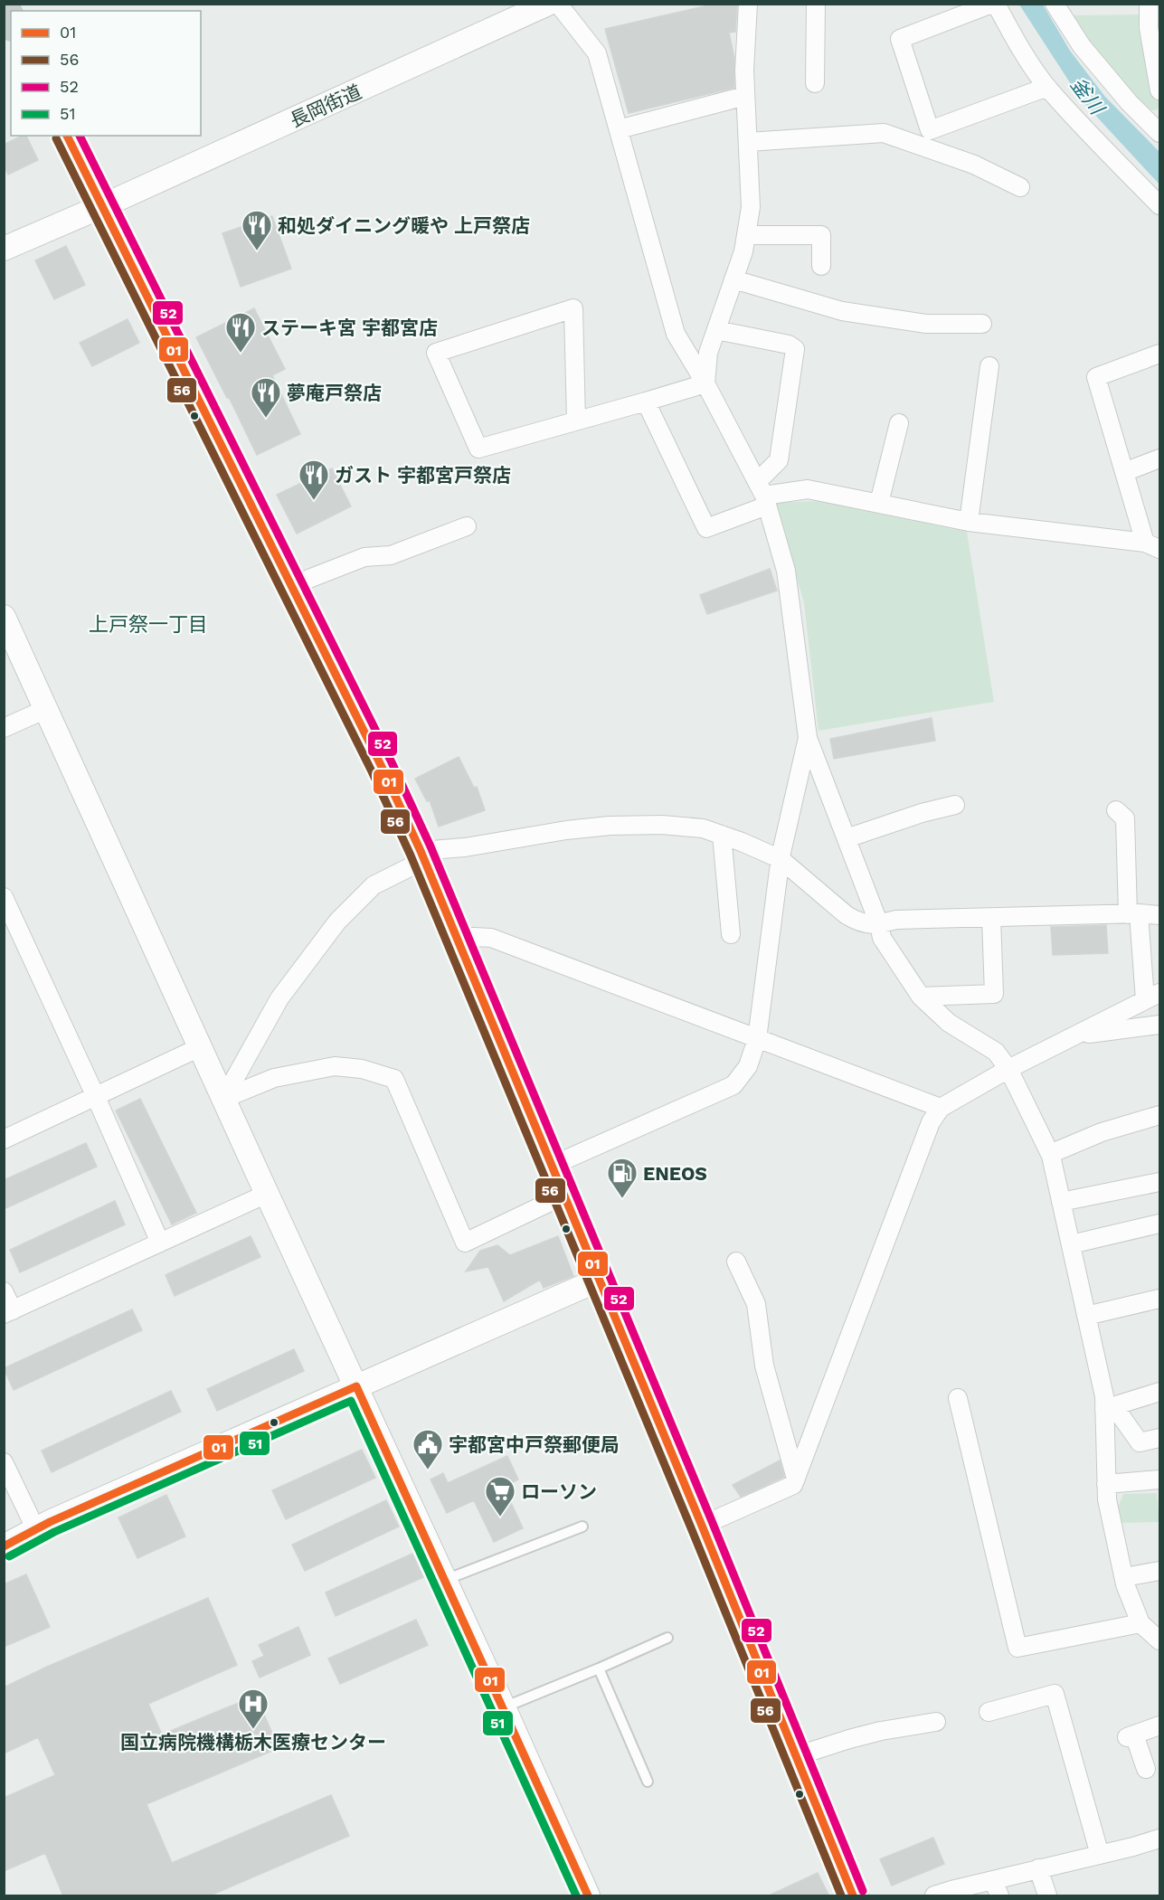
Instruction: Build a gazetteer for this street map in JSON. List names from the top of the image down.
{
  "streets": {
    "street": ["長岡街道"]
  },
  "districts": ["上戸祭一丁目"],
  "water": ["釜川"],
  "places": {
    "restaurant": [
      "和処ダイニング暖や 上戸祭店",
      "ステーキ宮 宇都宮店",
      "夢庵戸祭店",
      "ガスト 宇都宮戸祭店"
    ],
    "fuel station": ["ENEOS"],
    "public building": ["宇都宮中戸祭郵便局"],
    "supermarket": ["ローソン"],
    "hospital": ["国立病院機構栃木医療センター"]
  },
  "lines": [
    "transit line 01",
    "transit line 52",
    "transit line 56",
    "transit line 51"
  ],
  "legend": [
    "01",
    "56",
    "52",
    "51"
  ]
}
